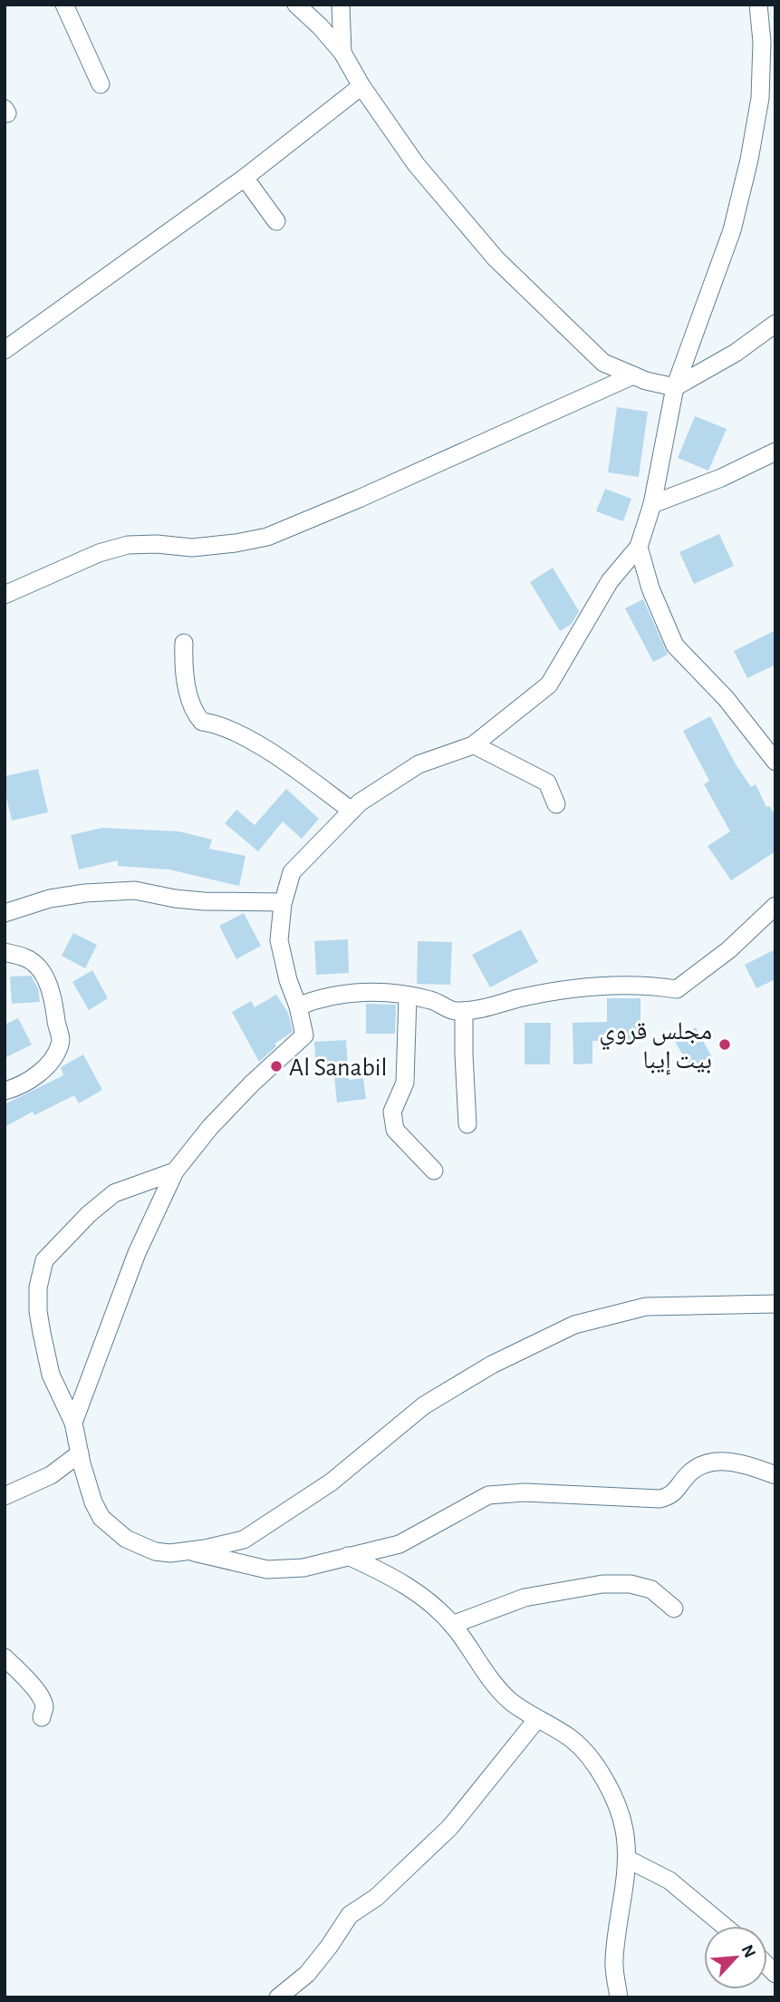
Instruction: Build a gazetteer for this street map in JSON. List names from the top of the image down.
{
  "places": ["مجلس قروي بيت إيبا", "Al Sanabil"],
  "north": "top right"
}
